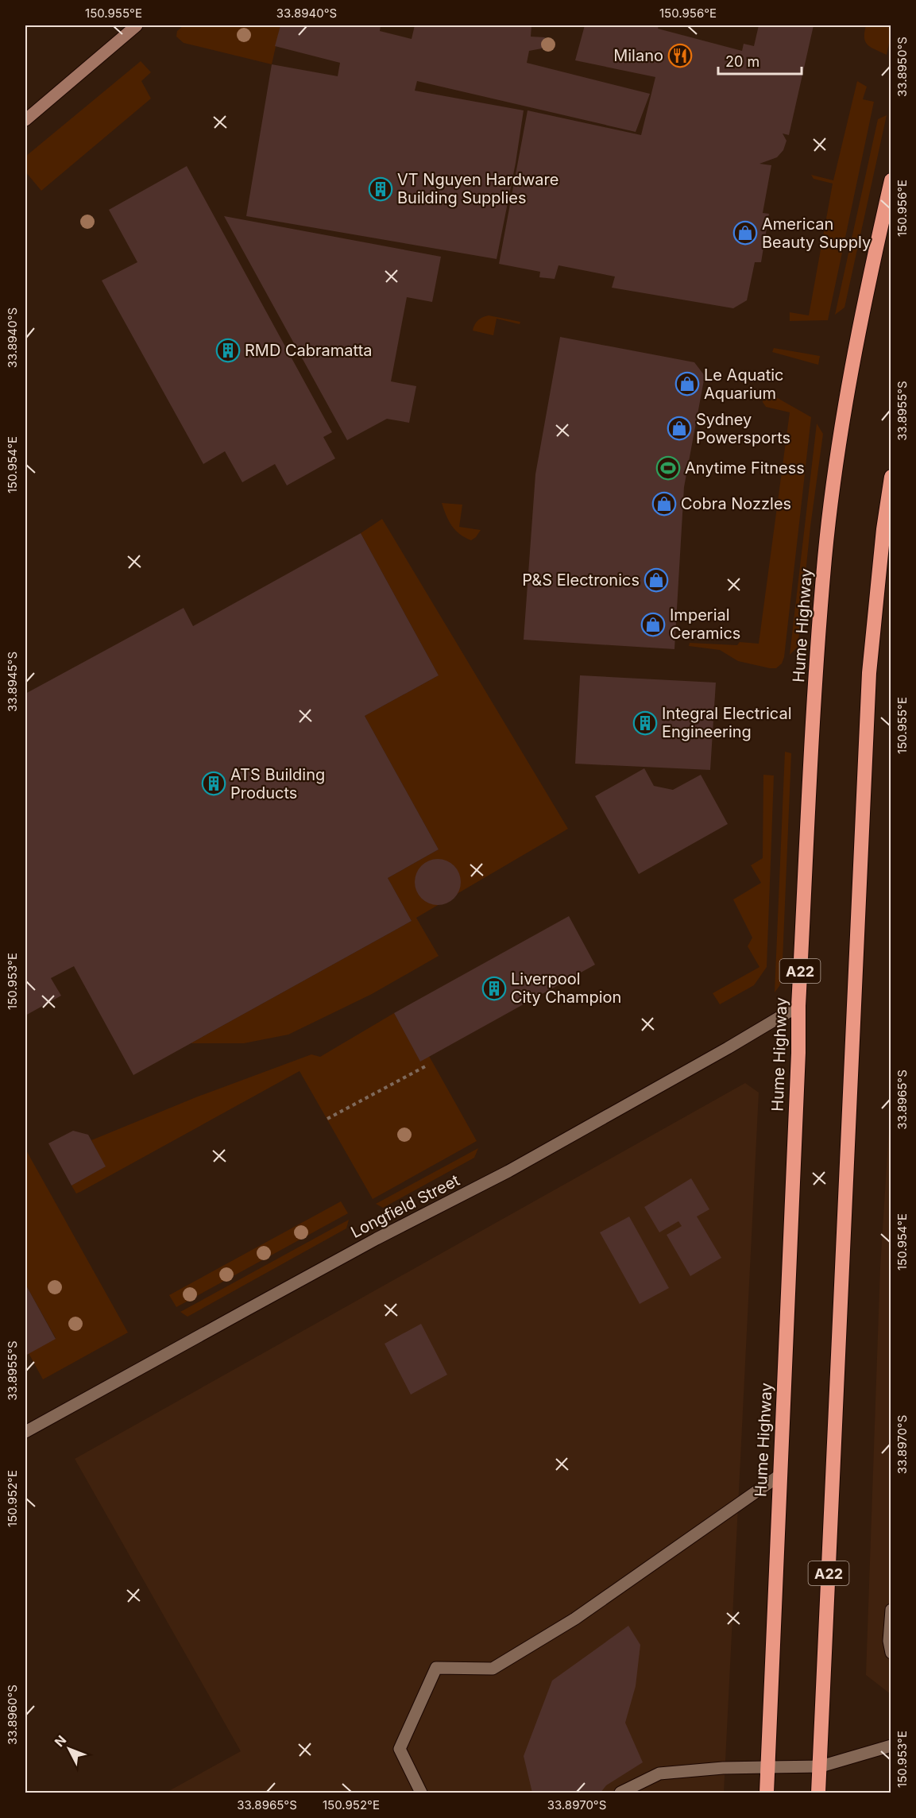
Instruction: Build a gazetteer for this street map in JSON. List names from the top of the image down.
{
  "streets": {
    "highway": ["Hume Highway", "A22"],
    "street": ["Longfield Street"]
  },
  "crossings": [
    ["Hume Highway", "Longfield Street"]
  ],
  "places": {
    "restaurant": ["Milano"],
    "building": [
      "VT Nguyen Hardware Building Supplies",
      "RMD Cabramatta",
      "Integral Electrical Engineering",
      "ATS Building Products",
      "Liverpool City Champion"
    ],
    "shop": [
      "American Beauty Supply",
      "Le Aquatic Aquarium",
      "Sydney Powersports",
      "Cobra Nozzles",
      "P&S Electronics",
      "Imperial Ceramics"
    ],
    "sports": ["Anytime Fitness"]
  },
  "scale_bar": "20 m",
  "north": "top left",
  "coordinates": [
    "150.955°E",
    "33.8940°S",
    "150.956°E",
    "33.8950°S",
    "33.8955°S",
    "150.954°E",
    "33.8945°S",
    "150.953°E",
    "33.8965°S",
    "33.8970°S",
    "150.952°E",
    "33.8960°S"
  ]
}
